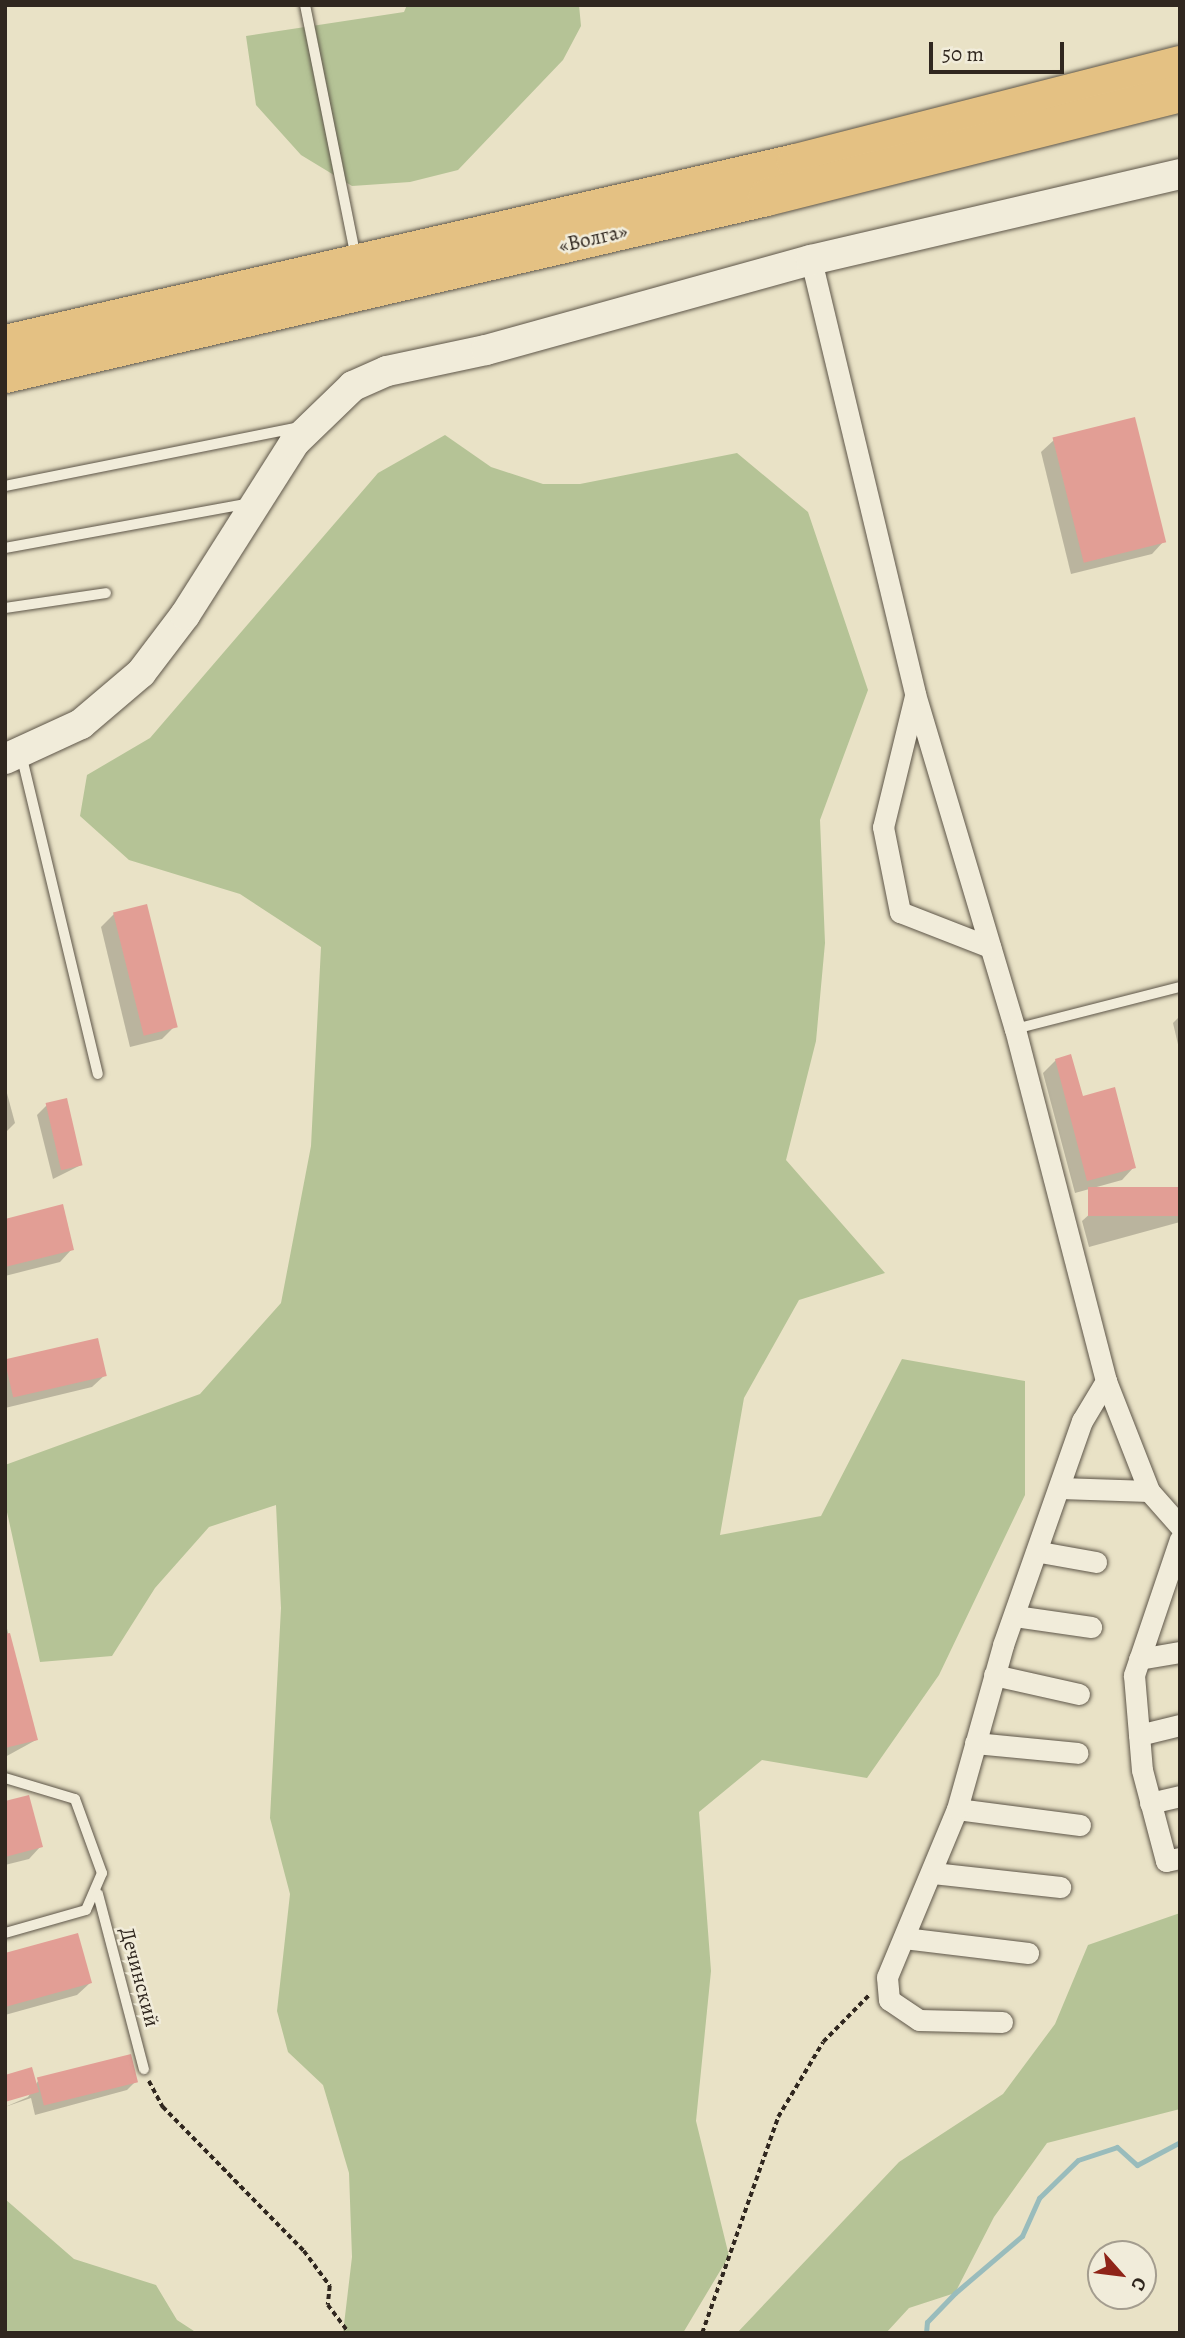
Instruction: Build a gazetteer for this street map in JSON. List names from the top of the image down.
{
  "streets": {
    "highway": ["«Волга»"],
    "lane": ["Дечинский"]
  },
  "scale_bar": "50 m",
  "north": "bottom right"
}
